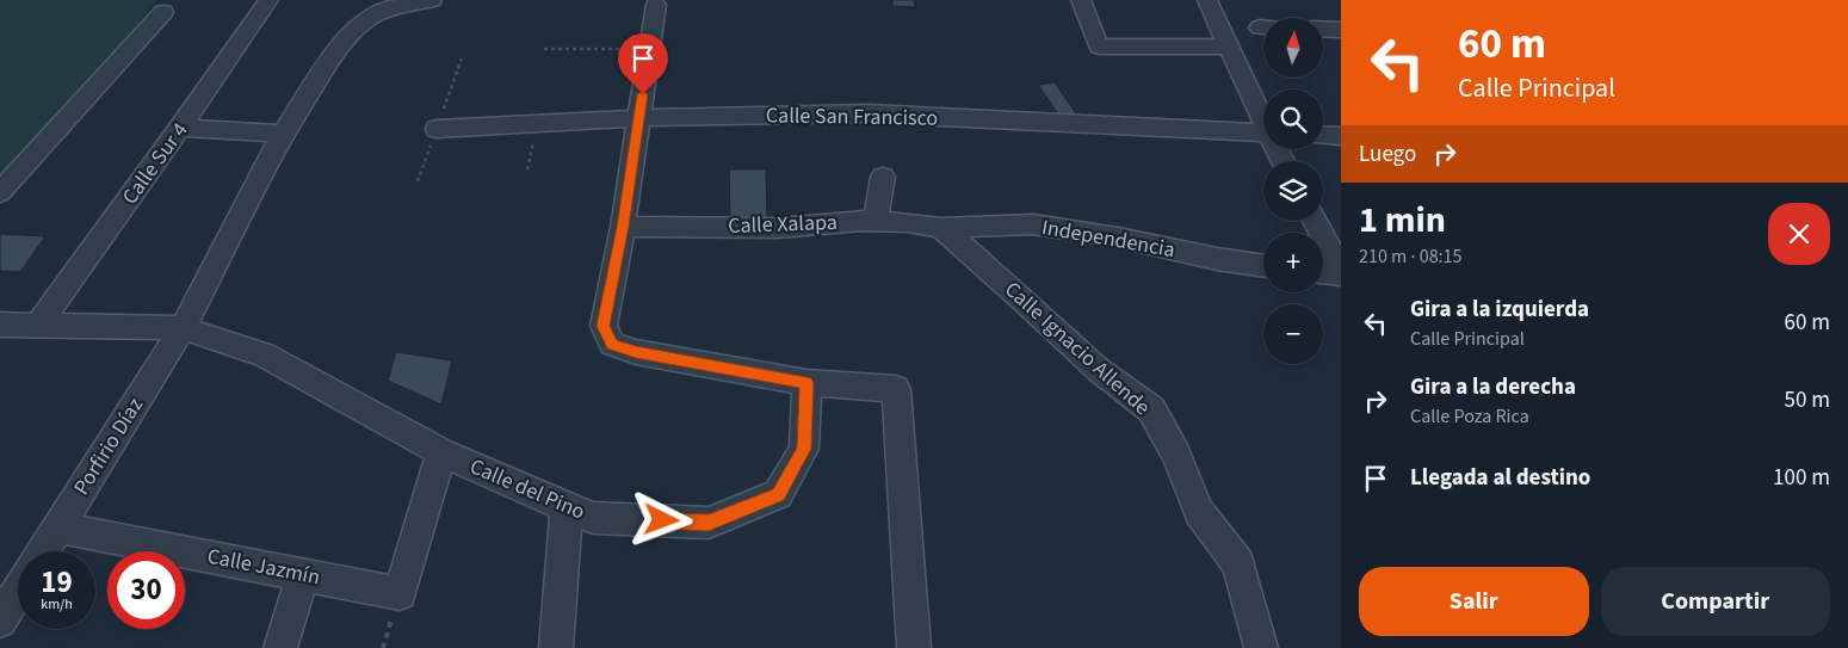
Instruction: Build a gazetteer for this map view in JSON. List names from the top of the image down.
{
  "streets": {
    "street": [
      "Calle San Francisco",
      "Calle Sur 4",
      "Calle Xalapa",
      "Independencia",
      "Calle Ignacio Allende",
      "Porfirio Díaz",
      "Calle del Pino",
      "Calle Jazmín"
    ]
  },
  "crossings": [
    ["Calle Sur 4", "Calle del Pino"],
    ["Calle Xalapa", "Independencia"],
    ["Calle Xalapa", "Calle Ignacio Allende"],
    ["Independencia", "Calle Ignacio Allende"],
    ["Porfirio Díaz", "Calle del Pino"],
    ["Porfirio Díaz", "Calle Jazmín"],
    ["Calle del Pino", "Calle Jazmín"]
  ],
  "north": "top",
  "page": {
    "turn": ["60 m", "Calle Principal"],
    "map_buttons": ["+", "−"],
    "then": "Luego",
    "heading": ["1 min", "210 m · 08:15"],
    "list": [
      {
        "name": "Gira a la izquierda",
        "note": "Calle Principal",
        "value": "60 m"
      },
      {
        "name": "Gira a la derecha",
        "note": "Calle Poza Rica",
        "value": "50 m"
      },
      {
        "name": "Llegada al destino",
        "value": "100 m"
      }
    ],
    "speed": "19 km/h",
    "limit": "30",
    "buttons": ["Salir", "Compartir"]
  }
}
